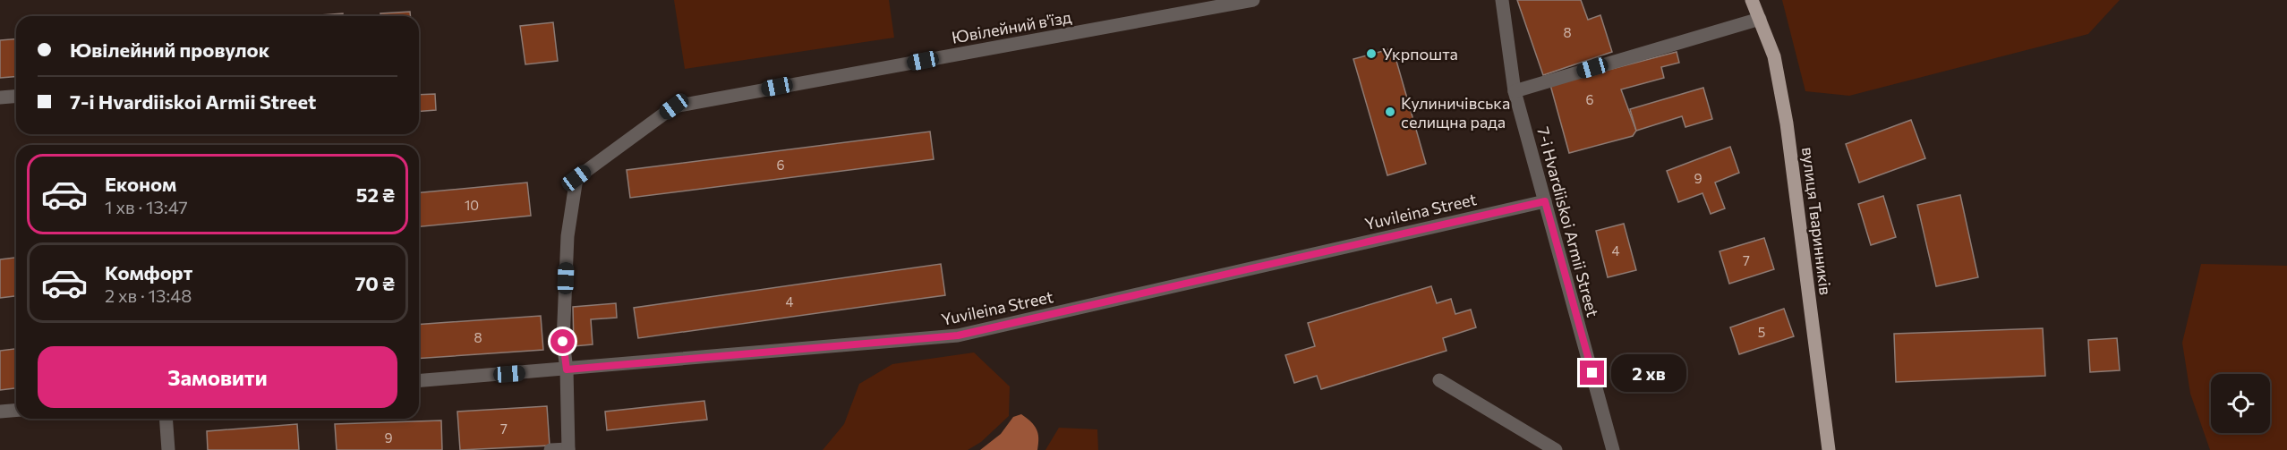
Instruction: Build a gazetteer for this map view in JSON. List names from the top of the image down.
{
  "streets": {
    "main road": ["вулиця Тваринників"],
    "street": ["Ювілейний в'їзд", "Yuvileina Street", "7-i Hvardiiskoi Armii Street"]
  },
  "crossings": [
    ["Ювілейний в'їзд", "Yuvileina Street"],
    ["Yuvileina Street", "7-i Hvardiiskoi Armii Street"]
  ],
  "places": ["Укрпошта", "Кулиничівська селищна рада"],
  "house_numbers": [
    "8",
    "6",
    "6",
    "9",
    "10",
    "4",
    "7",
    "4",
    "5",
    "8",
    "7",
    "9"
  ],
  "page": {
    "banner": ["Ювілейний провулок", "7-i Hvardiiskoi Armii Street"],
    "list": [
      {
        "name": "Економ",
        "note": "1 хв · 13:47",
        "value": "52 ₴"
      },
      {
        "name": "Комфорт",
        "note": "2 хв · 13:48",
        "value": "70 ₴"
      }
    ],
    "buttons": "Замовити",
    "bubble": "2 хв"
  }
}
